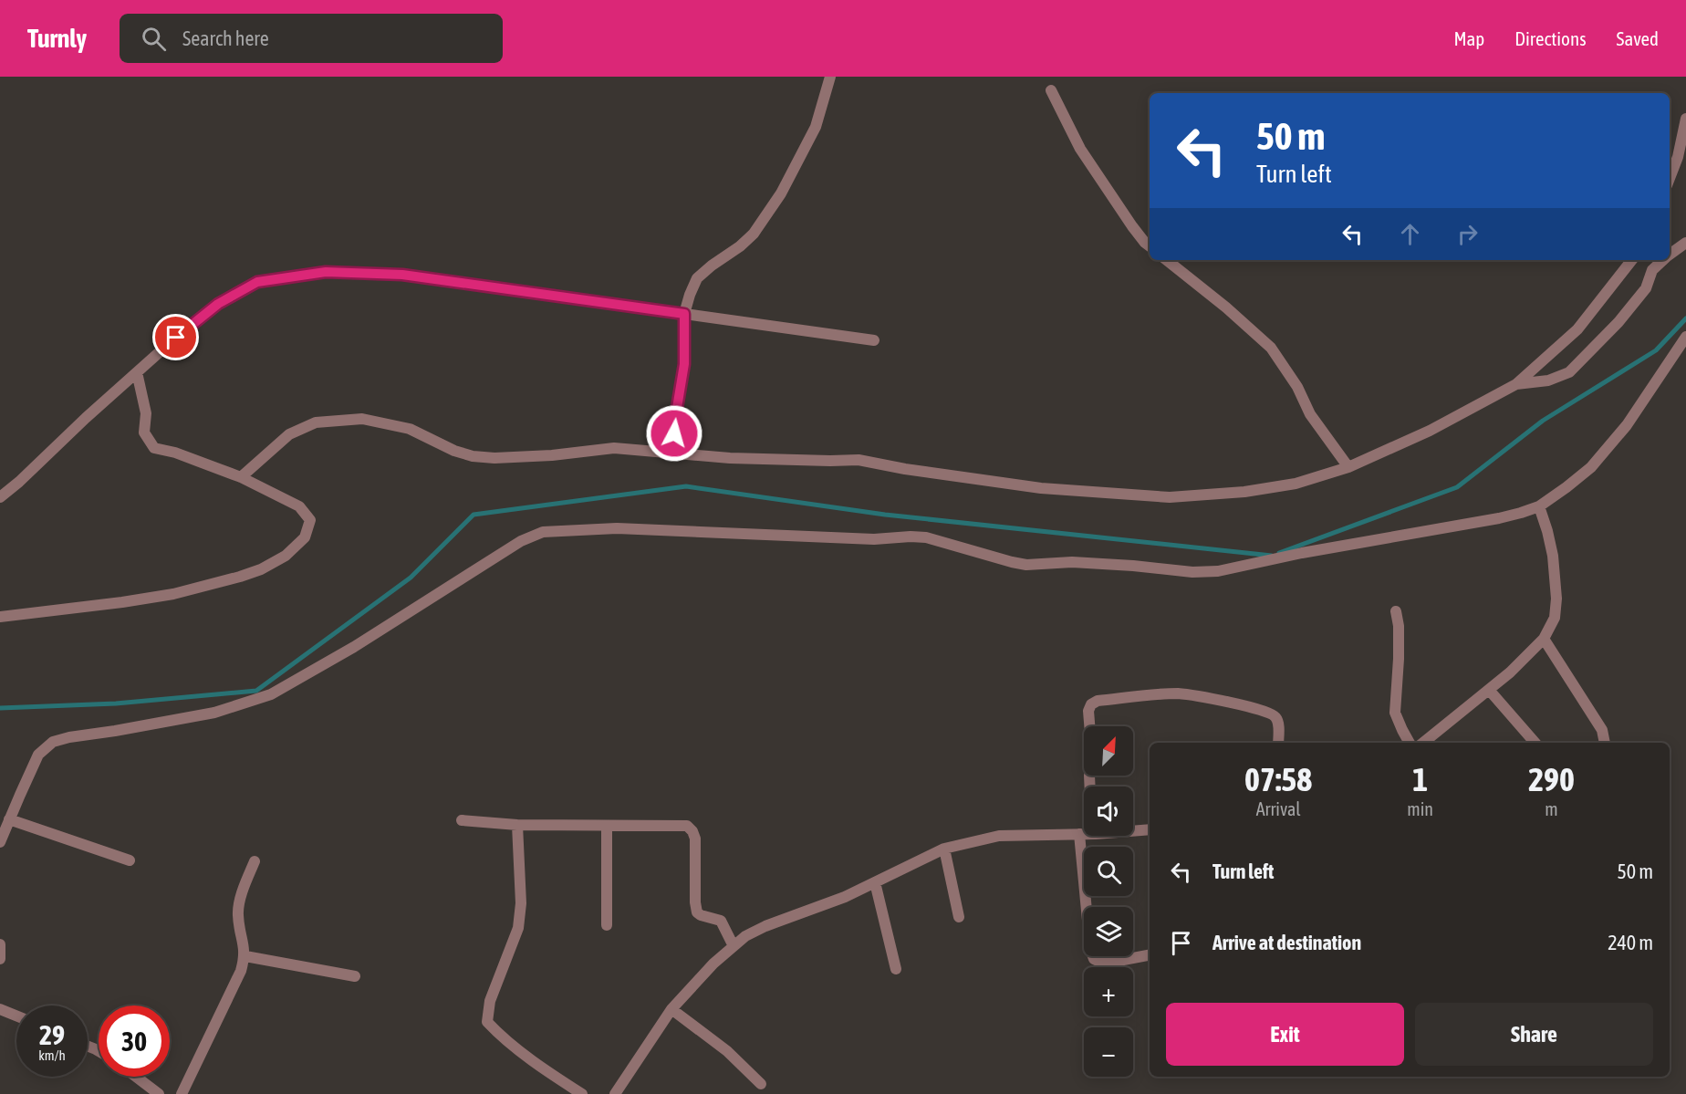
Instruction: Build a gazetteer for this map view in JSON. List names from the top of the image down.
{
  "north": "top right",
  "page": {
    "header": "Turnly",
    "search": "Search here",
    "nav": ["Map", "Directions", "Saved"],
    "turn": ["50 m", "Turn left"],
    "map_buttons": ["+", "−"],
    "eta": [
      "07:58",
      "Arrival",
      "1",
      "min",
      "290",
      "m"
    ],
    "list": [
      {
        "name": "Turn left",
        "value": "50 m"
      },
      {
        "name": "Arrive at destination",
        "value": "240 m"
      }
    ],
    "buttons": ["Exit", "Share"],
    "speed": "29 km/h",
    "limit": "30"
  }
}
